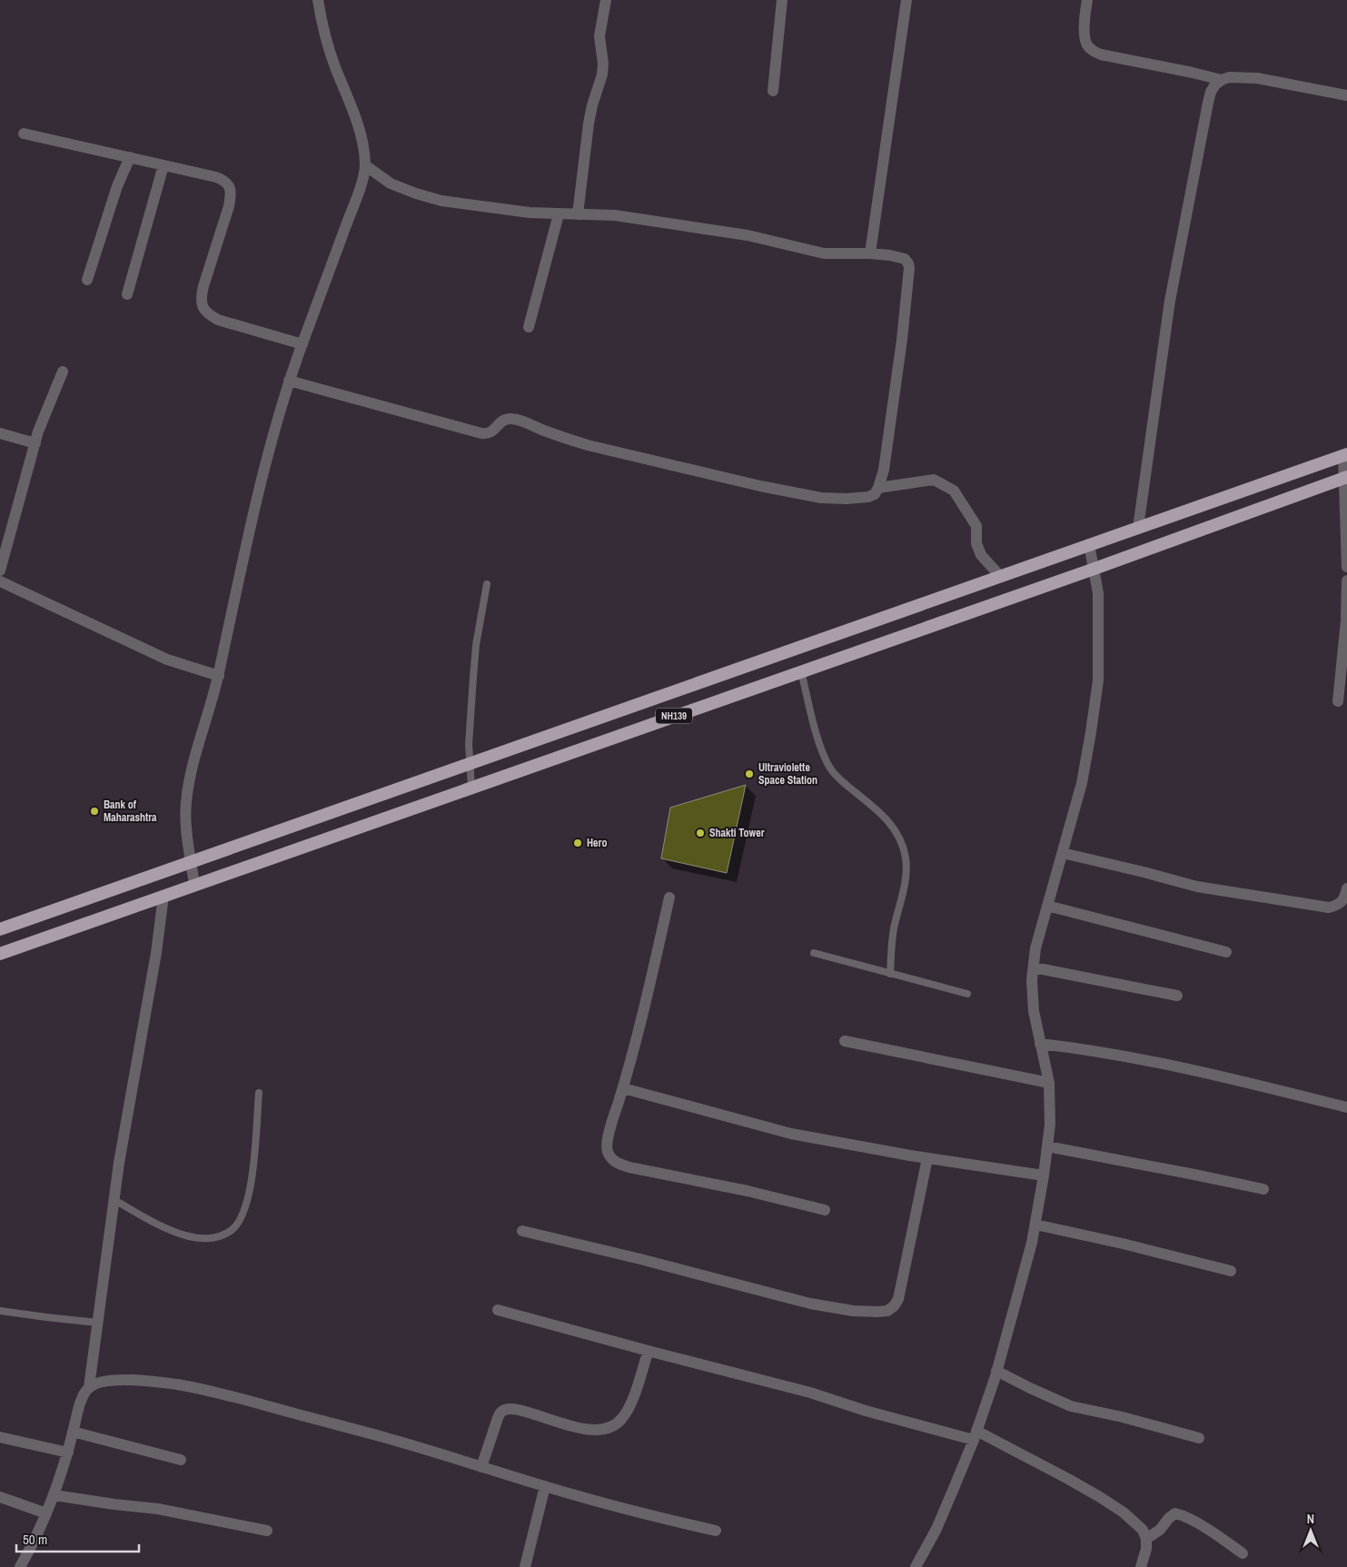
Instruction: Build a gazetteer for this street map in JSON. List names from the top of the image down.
{
  "streets": {
    "highway": ["NH139"]
  },
  "places": [
    "Ultraviolette Space Station",
    "Bank of Maharashtra",
    "Shakti Tower",
    "Hero"
  ],
  "scale_bar": "50 m",
  "north": "top"
}
